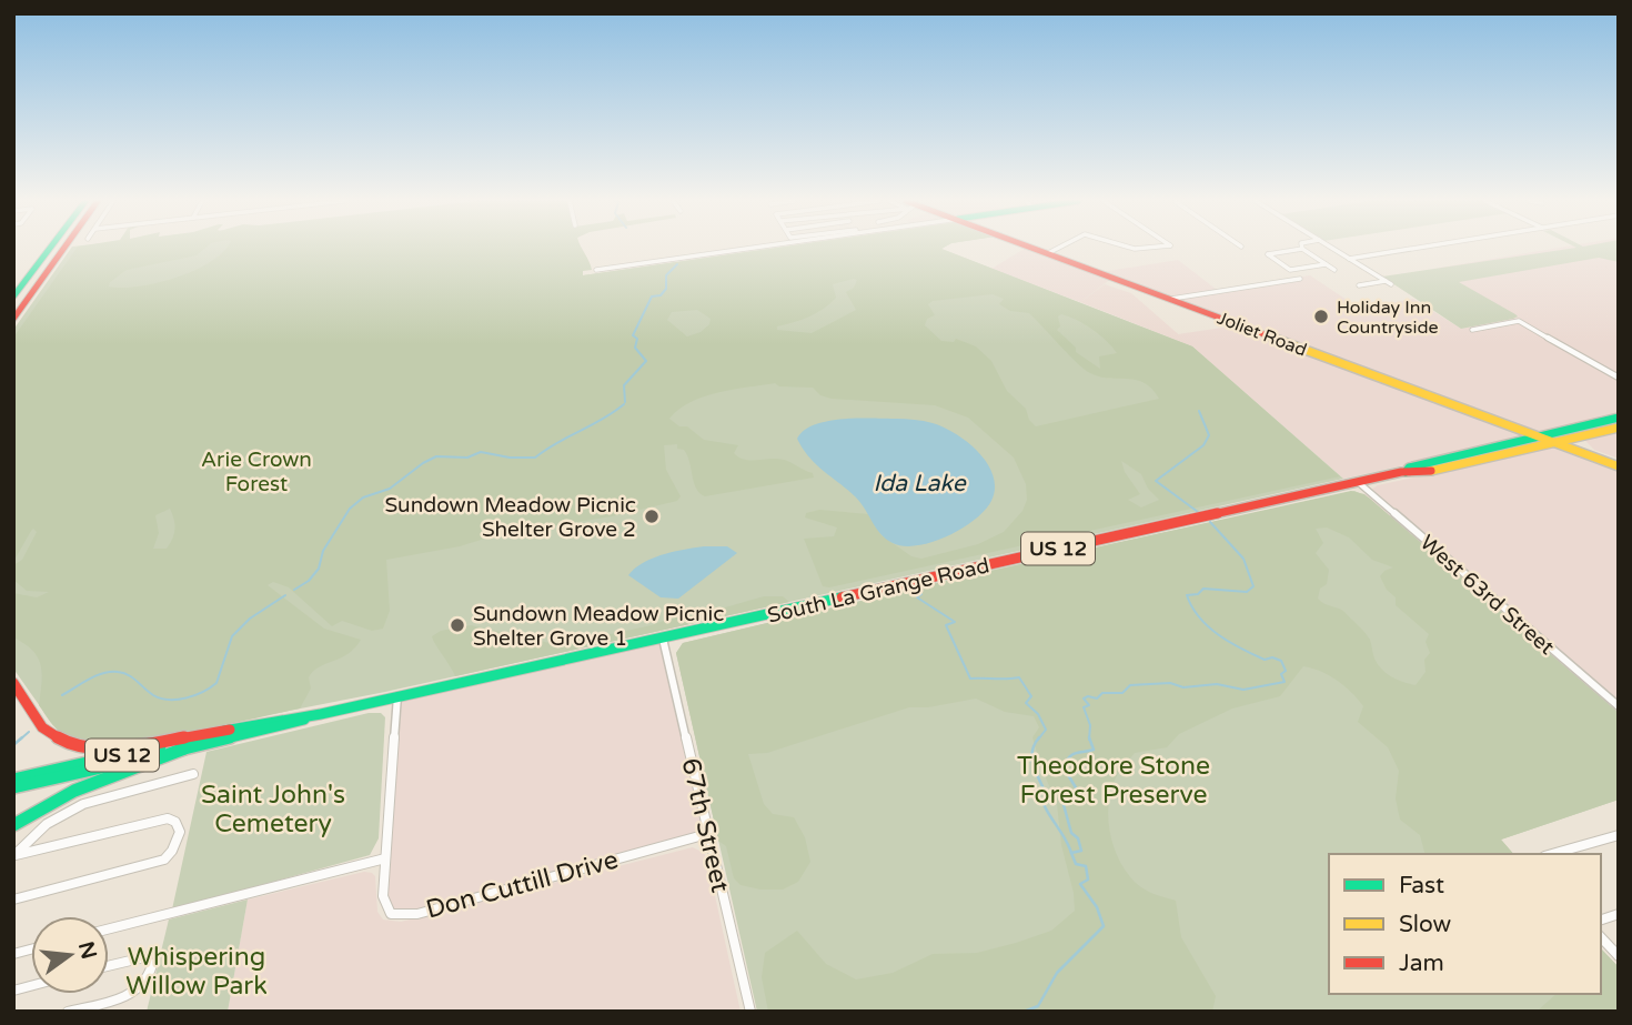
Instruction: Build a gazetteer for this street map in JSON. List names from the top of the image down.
{
  "streets": {
    "main road": ["Joliet Road", "US 12", "South La Grange Road"],
    "street": ["West 63rd Street", "67th Street", "Don Cuttill Drive"]
  },
  "crossings": [
    ["Joliet Road", "South La Grange Road"],
    ["US 12", "South La Grange Road"],
    ["South La Grange Road", "West 63rd Street"],
    ["South La Grange Road", "67th Street"],
    ["67th Street", "Don Cuttill Drive"]
  ],
  "water": ["Ida Lake"],
  "parks": [
    "Arie Crown Forest",
    "Theodore Stone Forest Preserve",
    "Saint John's Cemetery",
    "Whispering Willow Park"
  ],
  "places": ["Holiday Inn Countryside", "Sundown Meadow Picnic Shelter Grove 2", "Sundown Meadow Picnic Shelter Grove 1"],
  "legend": ["Fast", "Slow", "Jam"],
  "north": "right"
}
